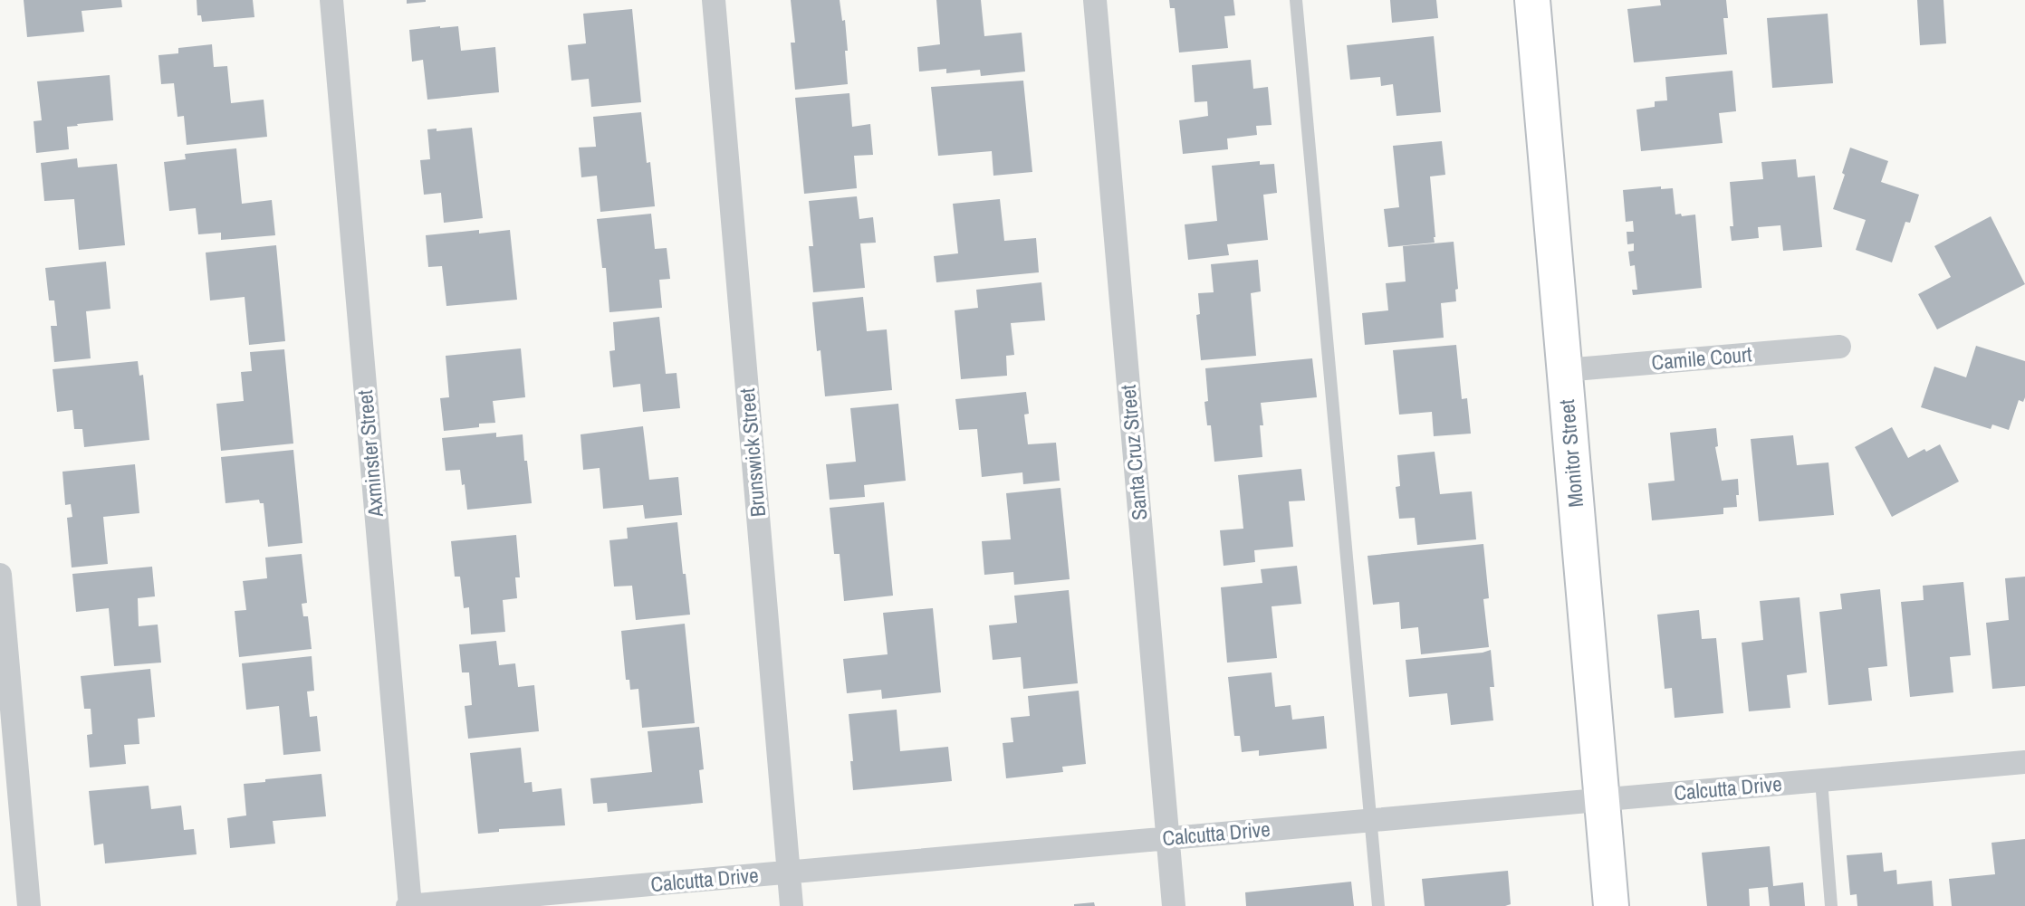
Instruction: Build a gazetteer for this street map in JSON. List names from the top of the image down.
{
  "streets": {
    "street": [
      "Camile Court",
      "Brunswick Street",
      "Santa Cruz Street",
      "Axminster Street",
      "Monitor Street",
      "Calcutta Drive"
    ]
  },
  "crossings": [
    ["Camile Court", "Monitor Street"],
    ["Brunswick Street", "Calcutta Drive"],
    ["Santa Cruz Street", "Calcutta Drive"],
    ["Axminster Street", "Calcutta Drive"],
    ["Monitor Street", "Calcutta Drive"]
  ]
}
